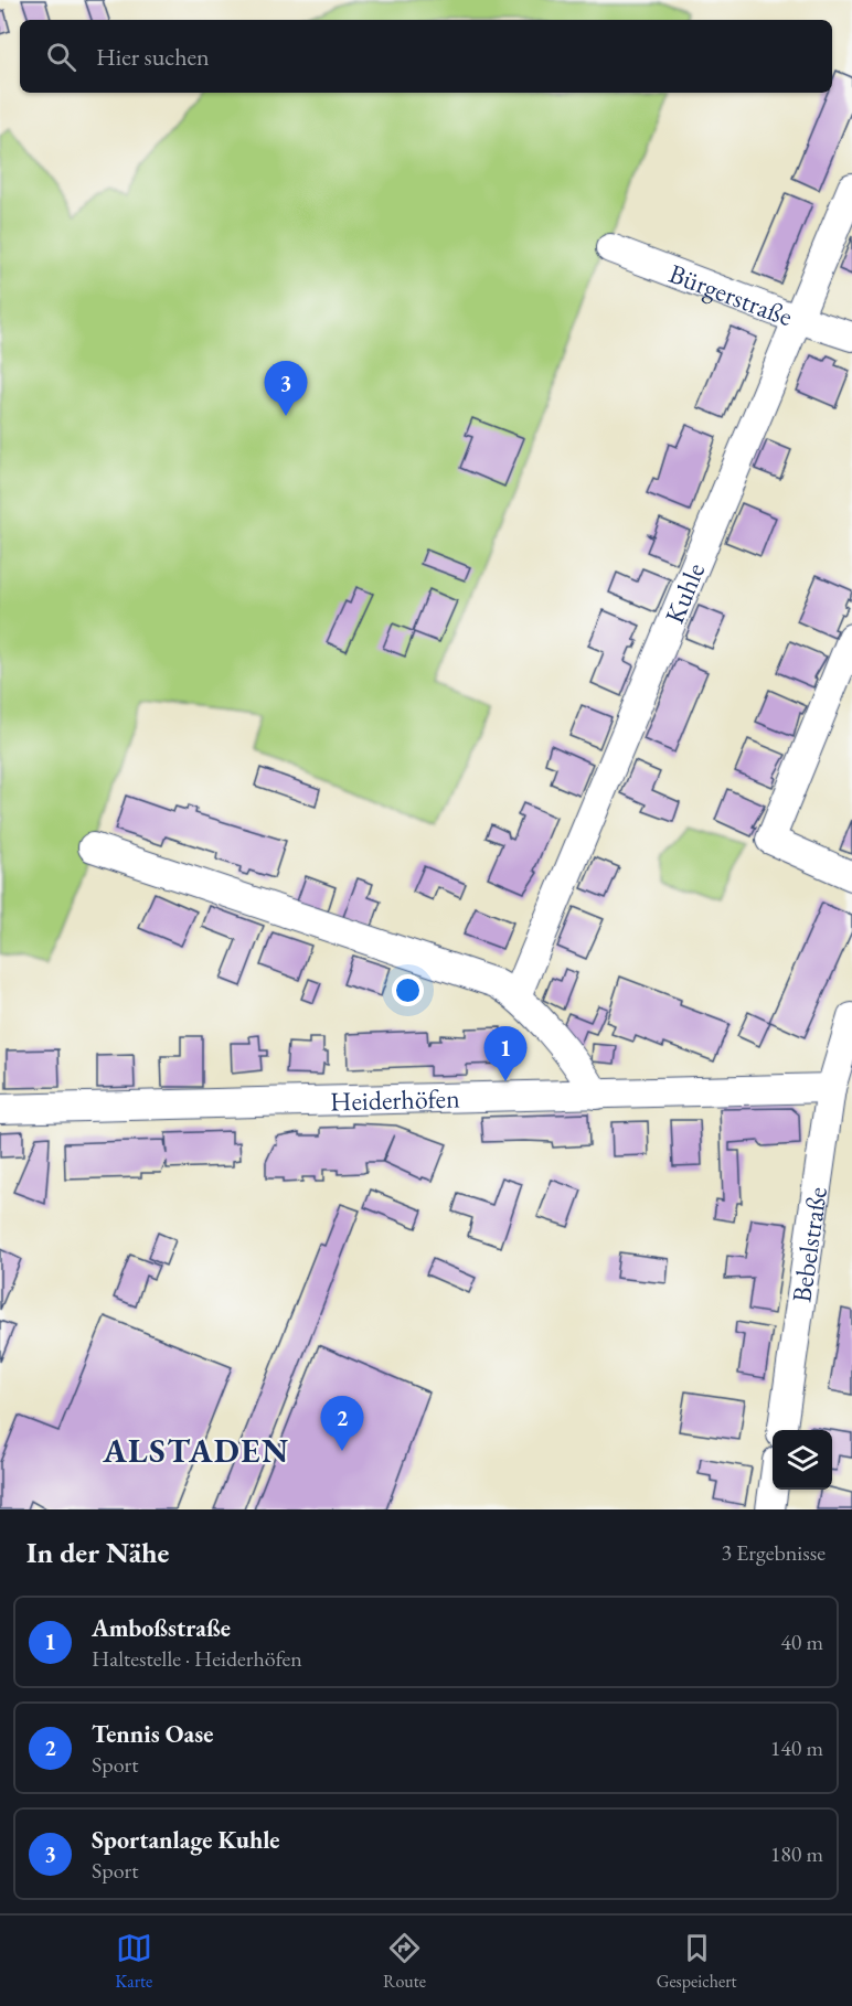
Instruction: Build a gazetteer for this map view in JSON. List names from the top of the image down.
{
  "streets": {
    "street": [
      "Bürgerstraße",
      "Kuhle",
      "Heiderhöfen",
      "Bebelstraße"
    ]
  },
  "crossings": [
    ["Bürgerstraße", "Kuhle"],
    ["Heiderhöfen", "Bebelstraße"]
  ],
  "districts": ["ALSTADEN"],
  "page": {
    "search": "Hier suchen",
    "pins": ["3", "1", "2"],
    "heading": ["In der Nähe", "3 Ergebnisse"],
    "list": [
      {
        "mark": "1",
        "name": "Amboßstraße",
        "note": "Haltestelle · Heiderhöfen",
        "value": "40 m"
      },
      {
        "mark": "2",
        "name": "Tennis Oase",
        "note": "Sport",
        "value": "140 m"
      },
      {
        "mark": "3",
        "name": "Sportanlage Kuhle",
        "note": "Sport",
        "value": "180 m"
      }
    ],
    "nav": ["Karte", "Route", "Gespeichert"]
  }
}
